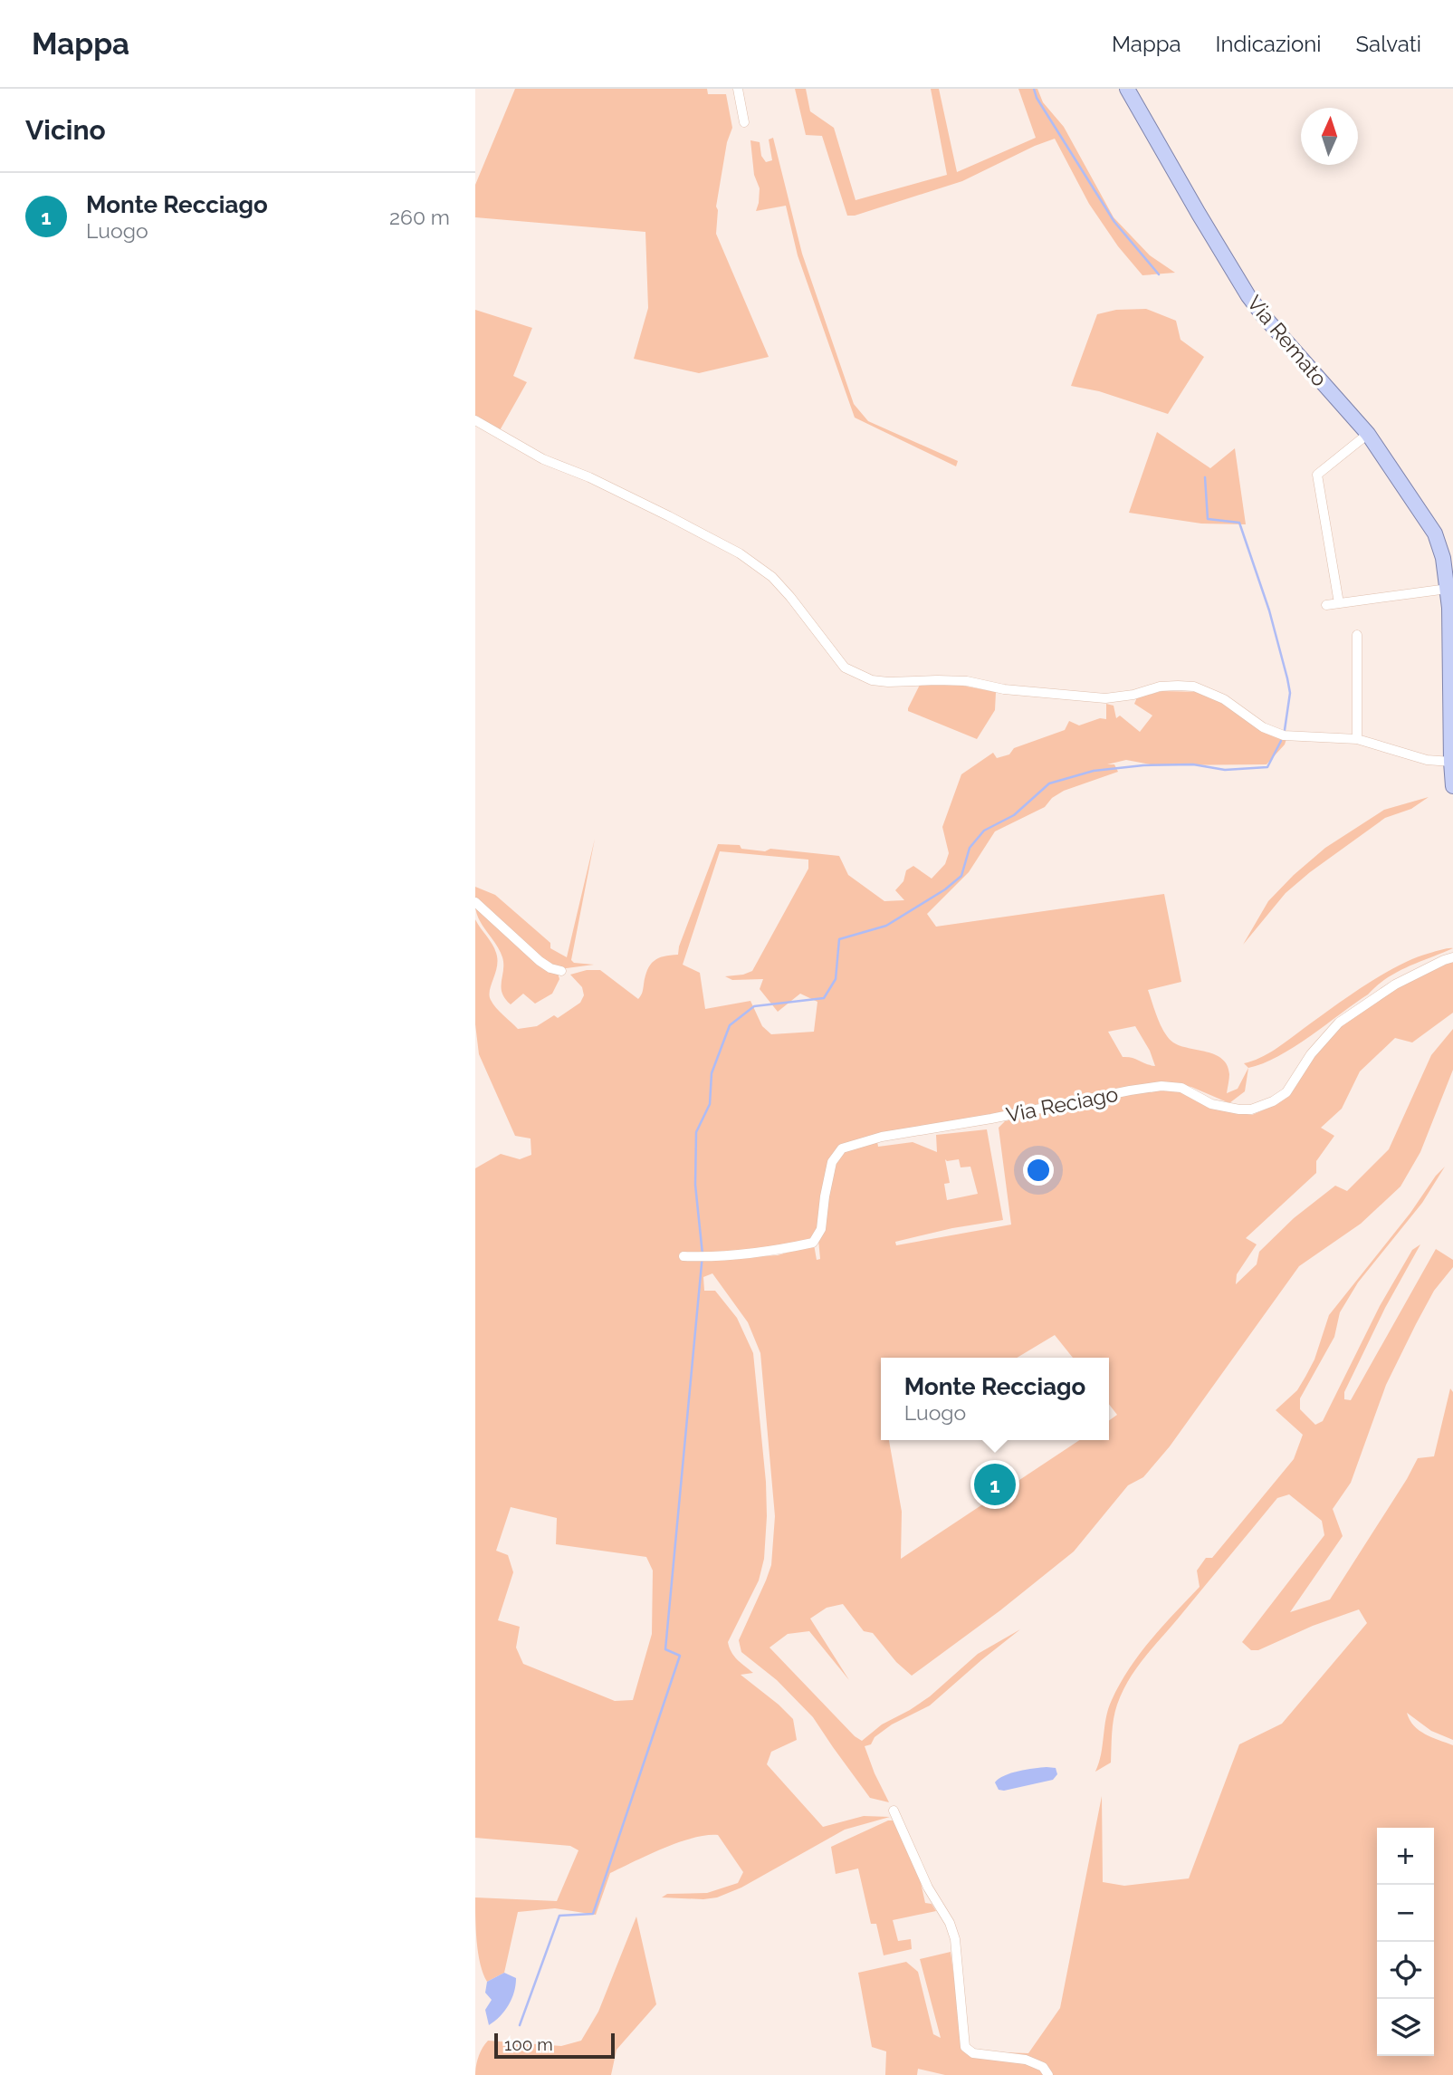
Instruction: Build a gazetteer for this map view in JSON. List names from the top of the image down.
{
  "streets": {
    "main road": ["Via Remato"],
    "street": ["Via Reciago"]
  },
  "scale_bar": "100 m",
  "north": "top",
  "page": {
    "header": "Mappa",
    "nav": ["Mappa", "Indicazioni", "Salvati"],
    "heading": "Vicino",
    "list": [
      {
        "mark": "1",
        "name": "Monte Recciago",
        "note": "Luogo",
        "value": "260 m"
      }
    ],
    "popup": ["Monte Recciago", "Luogo"],
    "pins": "1",
    "map_buttons": ["+", "−"],
    "scale": "100 m"
  }
}
